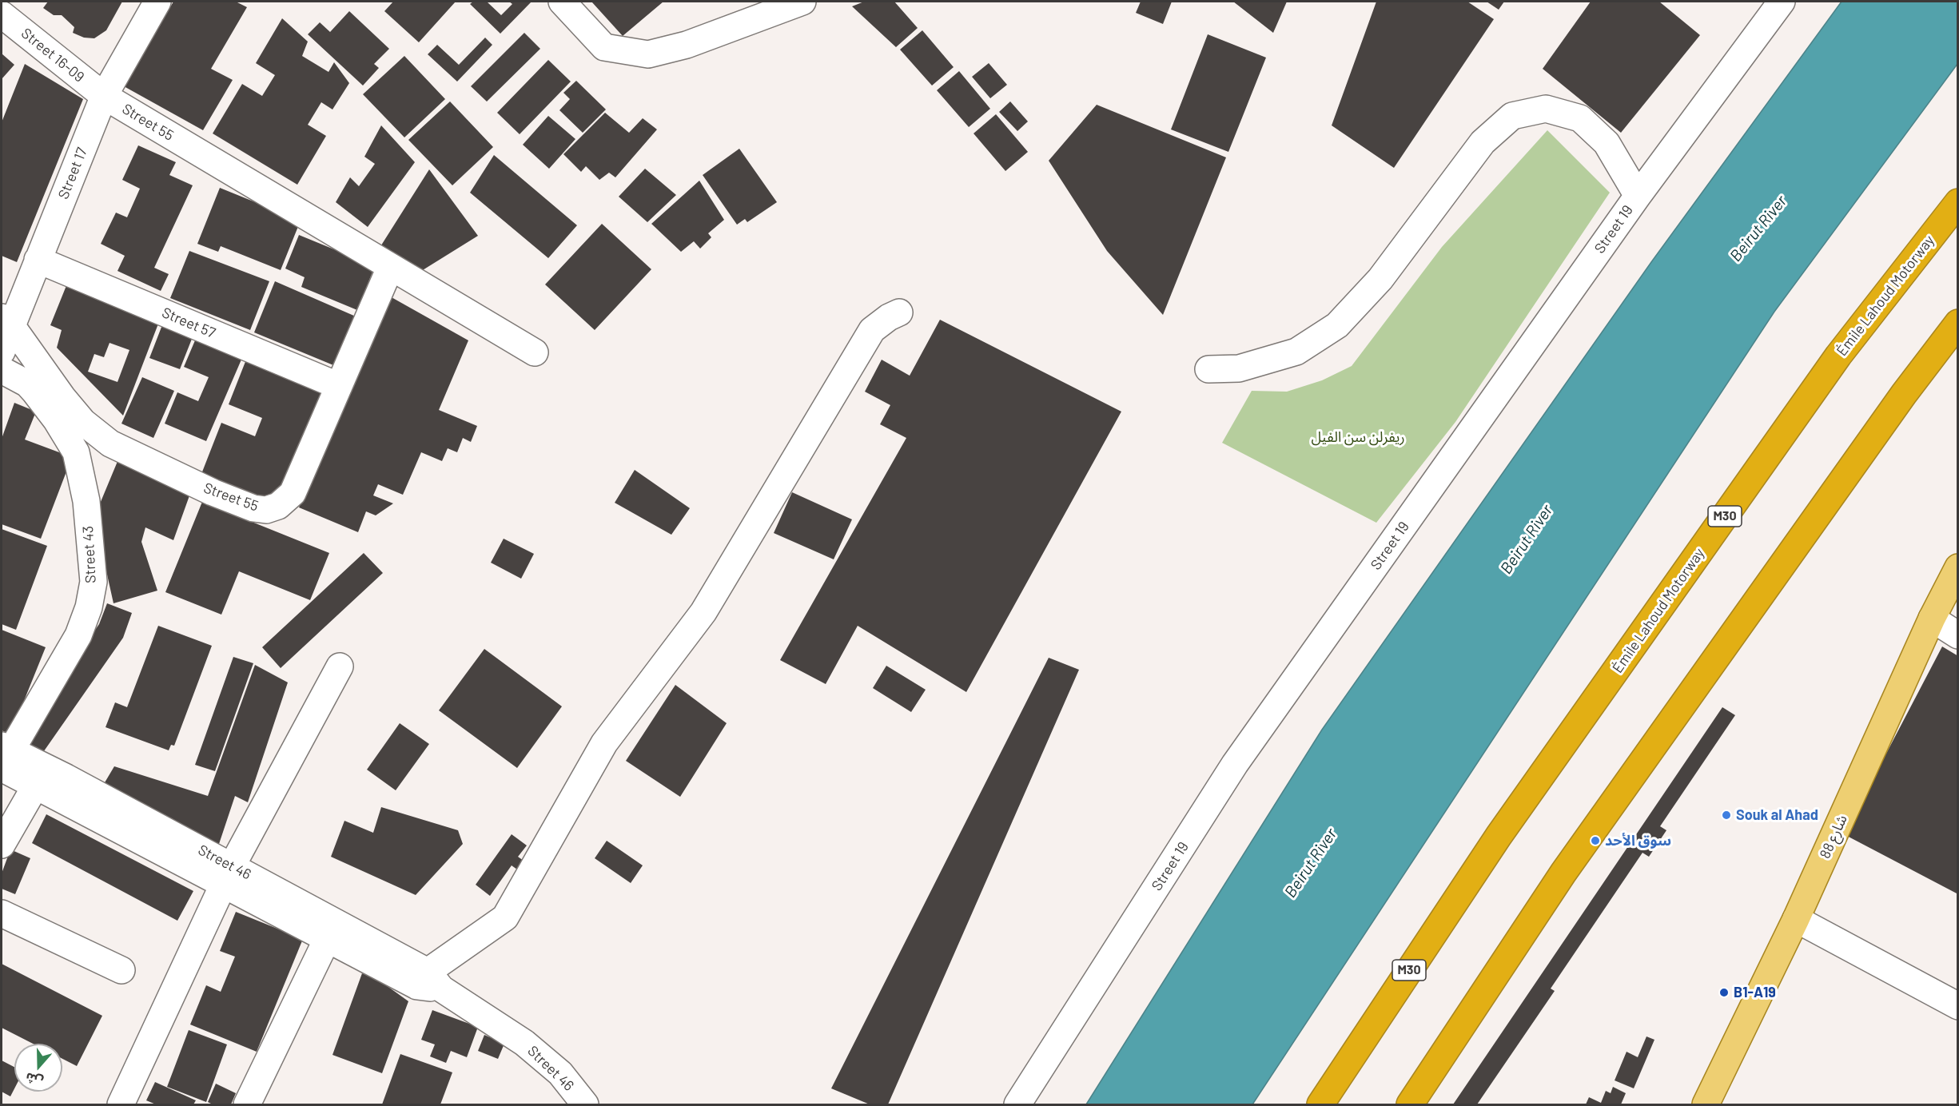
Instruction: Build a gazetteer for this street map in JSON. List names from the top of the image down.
{
  "streets": {
    "highway": ["Émile Lahoud Motorway", "M30"],
    "main road": ["شارع 88"],
    "street": [
      "Street 16-09",
      "Street 55",
      "Street 17",
      "Street 19",
      "Street 57",
      "Street 43",
      "Street 46"
    ]
  },
  "crossings": [
    ["Street 16-09", "Street 55"],
    ["Street 16-09", "Street 17"],
    ["Street 55", "Street 17"],
    ["Street 55", "Street 57"],
    ["Street 17", "Street 57"],
    ["Street 43", "Street 46"]
  ],
  "water": ["Beirut River"],
  "parks": ["ريفرلن سن الفيل"],
  "places": ["Souk al Ahad", "سوق الأحد", "B1-A19"],
  "north": "bottom"
}
